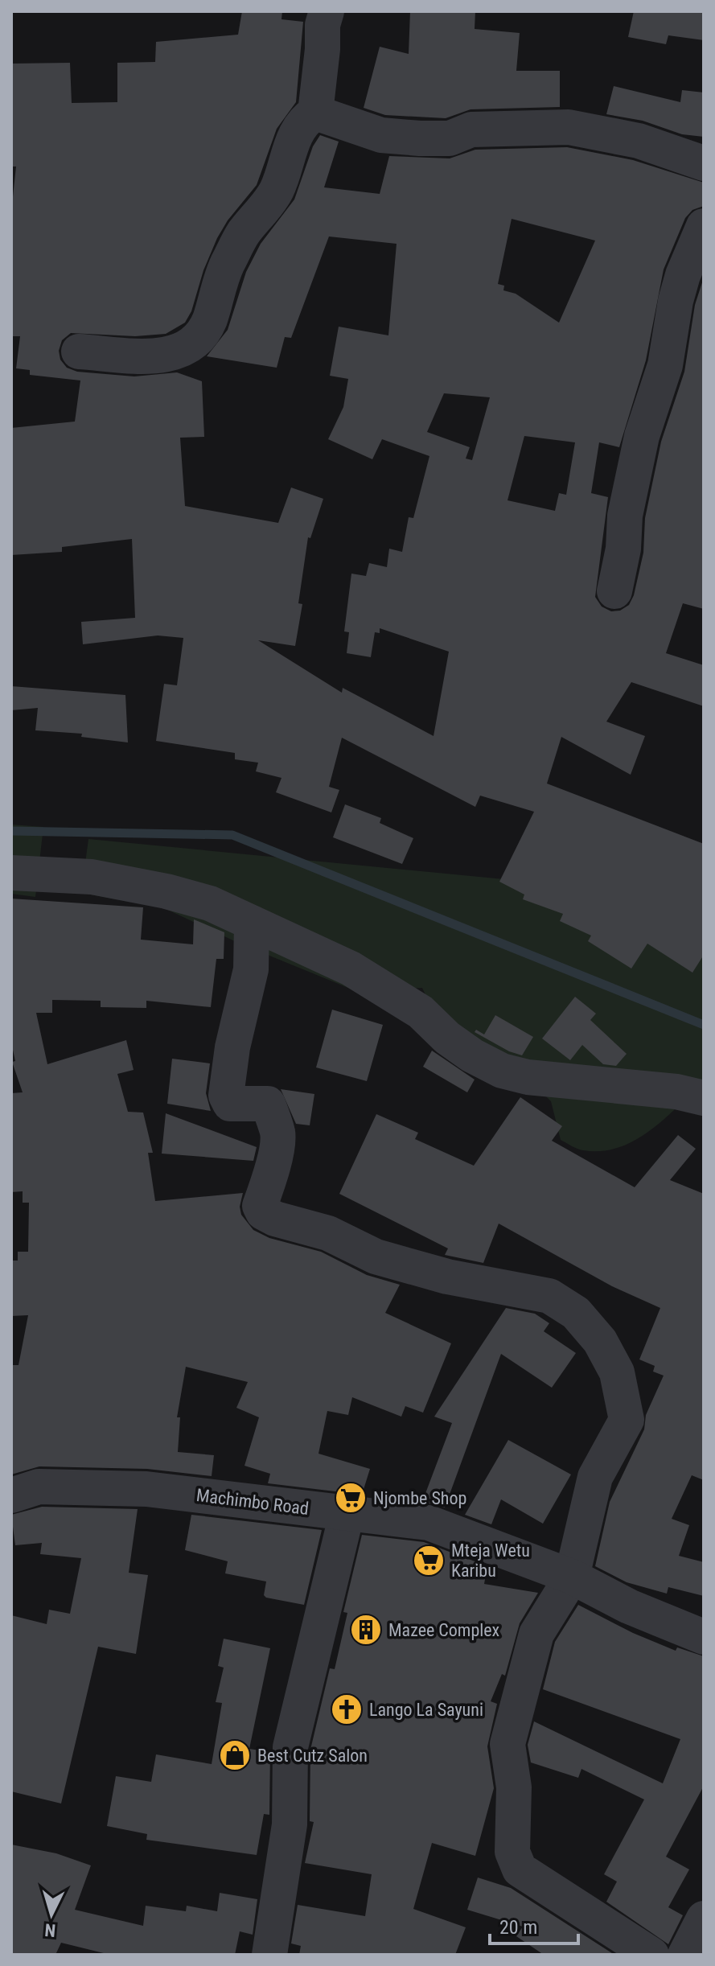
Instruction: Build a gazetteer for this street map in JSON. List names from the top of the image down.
{
  "streets": {
    "street": ["Machimbo Road"]
  },
  "places": {
    "supermarket": ["Njombe Shop", "Mteja Wetu Karibu"],
    "building": ["Mazee Complex"],
    "church": ["Lango La Sayuni"],
    "shop": ["Best Cutz Salon"]
  },
  "scale_bar": "20 m",
  "north": "bottom"
}
